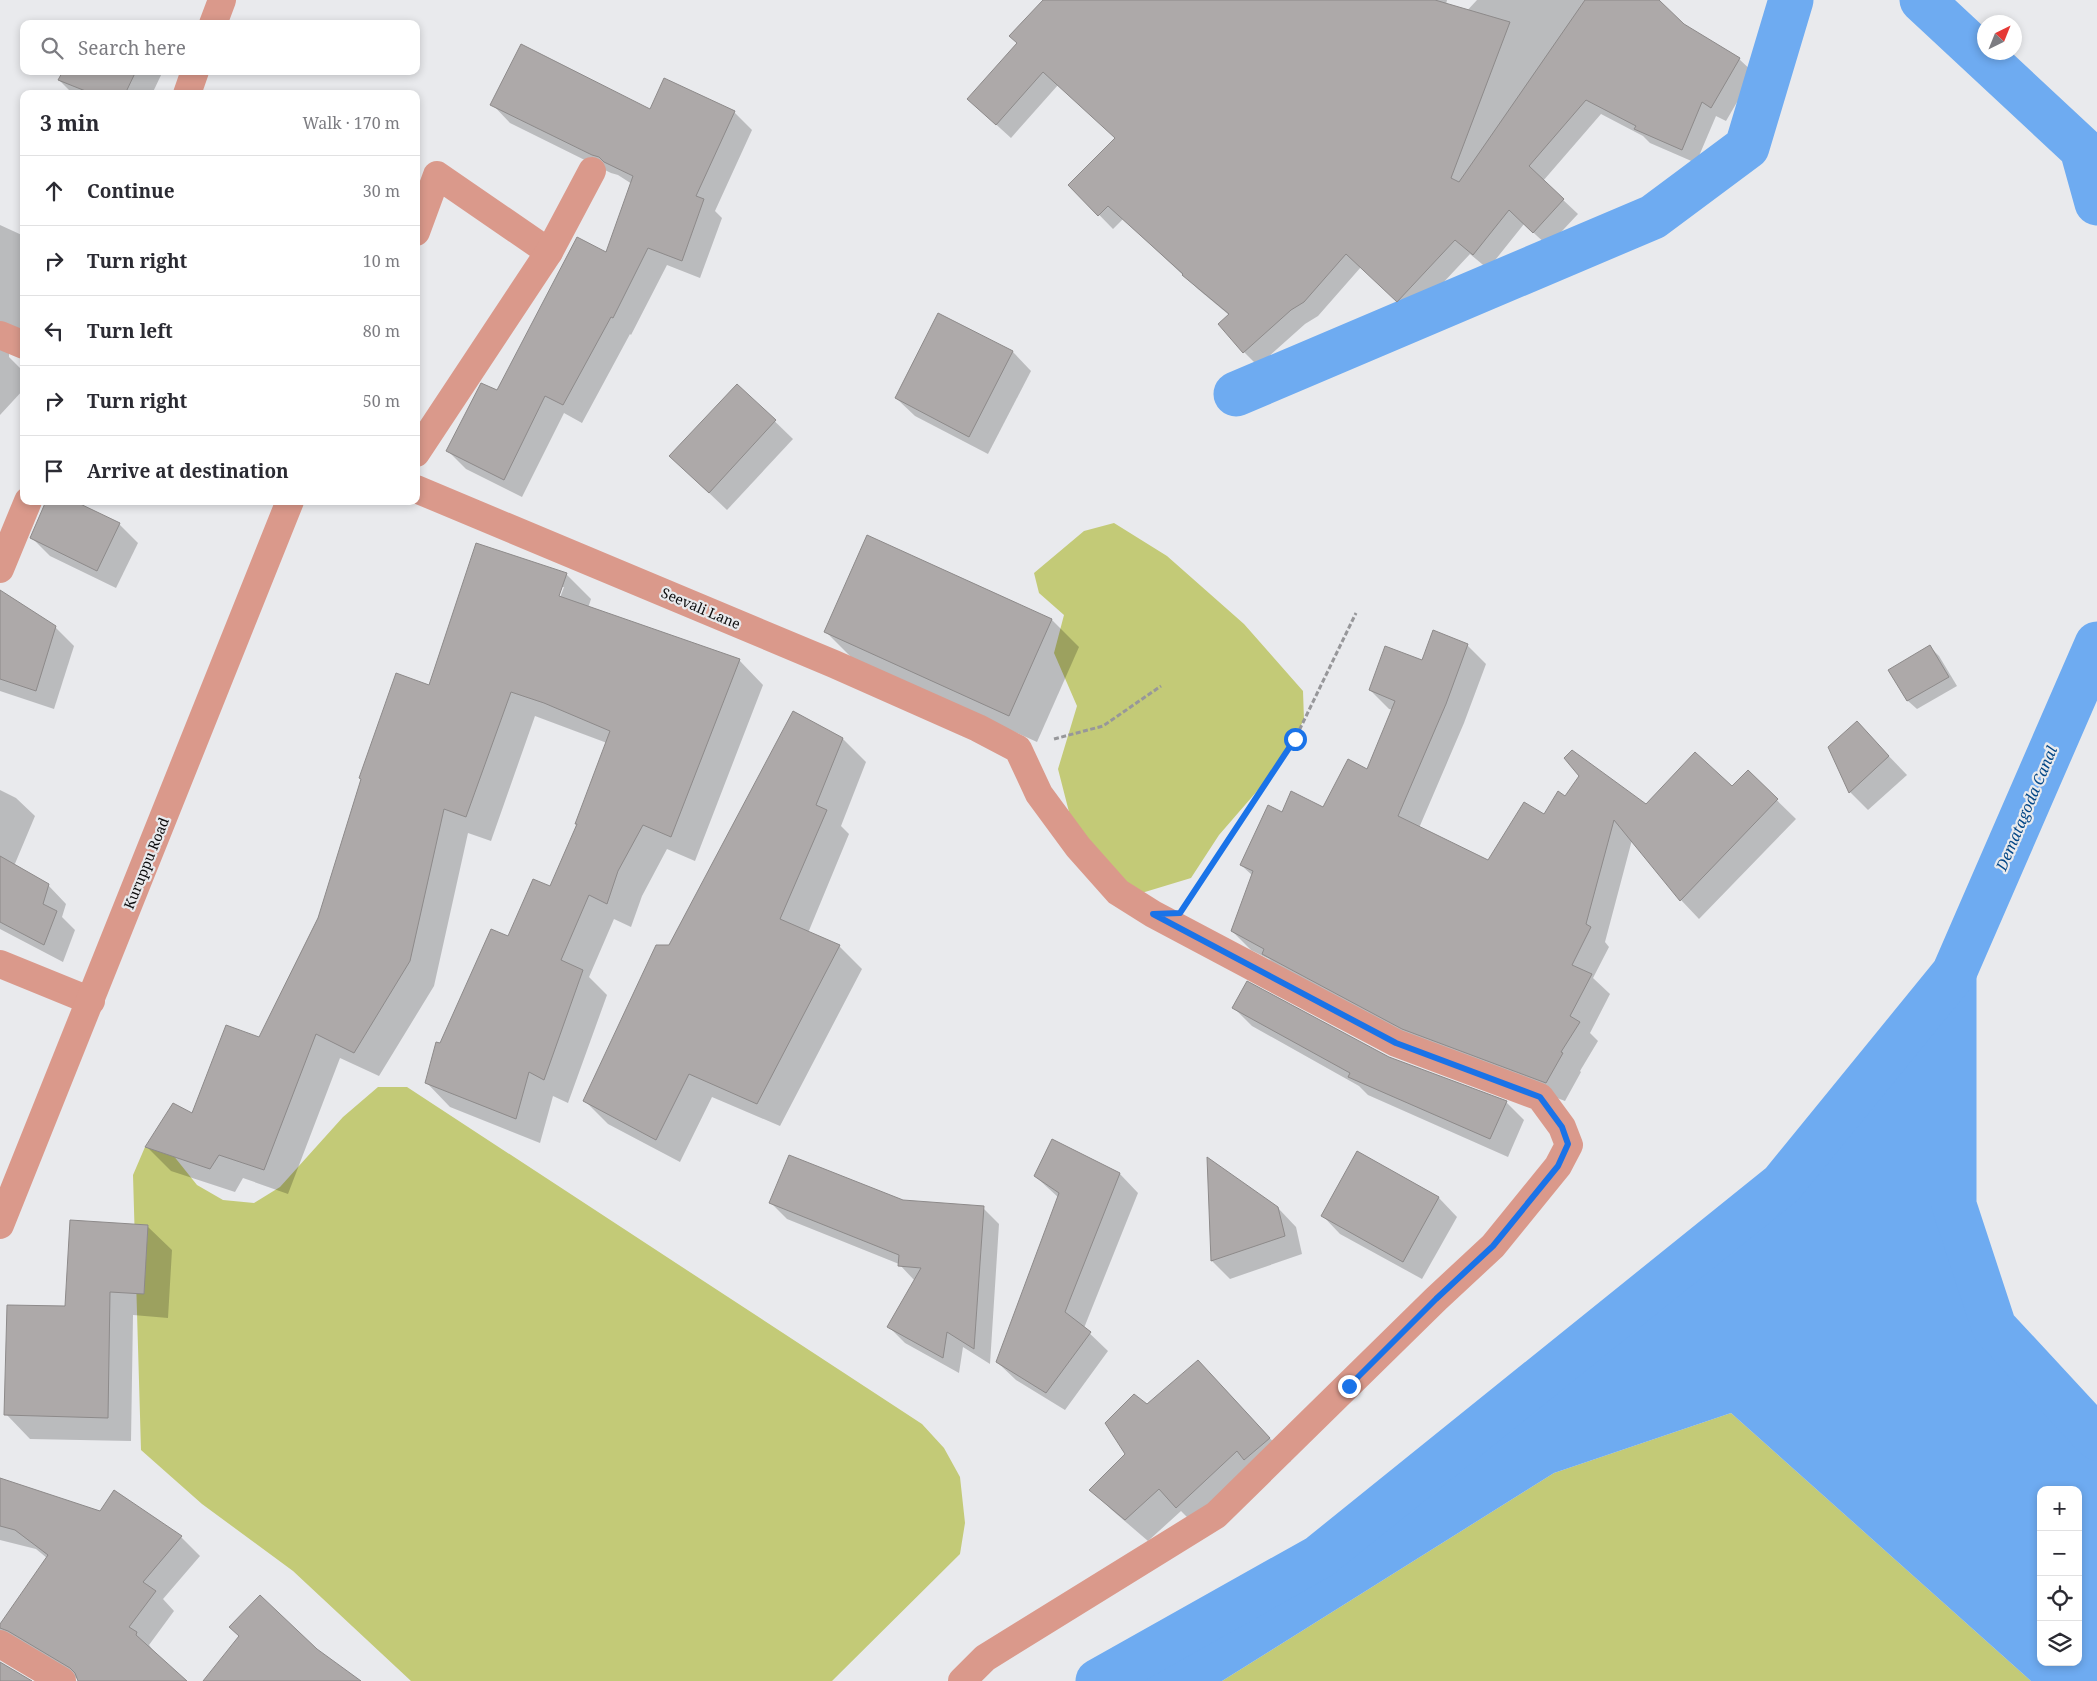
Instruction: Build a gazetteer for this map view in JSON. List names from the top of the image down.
{
  "streets": {
    "street": ["Seevali Lane", "Kuruppu Road"]
  },
  "water": ["Dematagoda Canal"],
  "north": "top right",
  "page": {
    "search": "Search here",
    "heading": ["3 min", "Walk · 170 m"],
    "list": [
      ["Continue", "30 m"],
      ["Turn right", "10 m"],
      ["Turn left", "80 m"],
      ["Turn right", "50 m"],
      "Arrive at destination"
    ],
    "map_buttons": ["+", "−"]
  }
}
